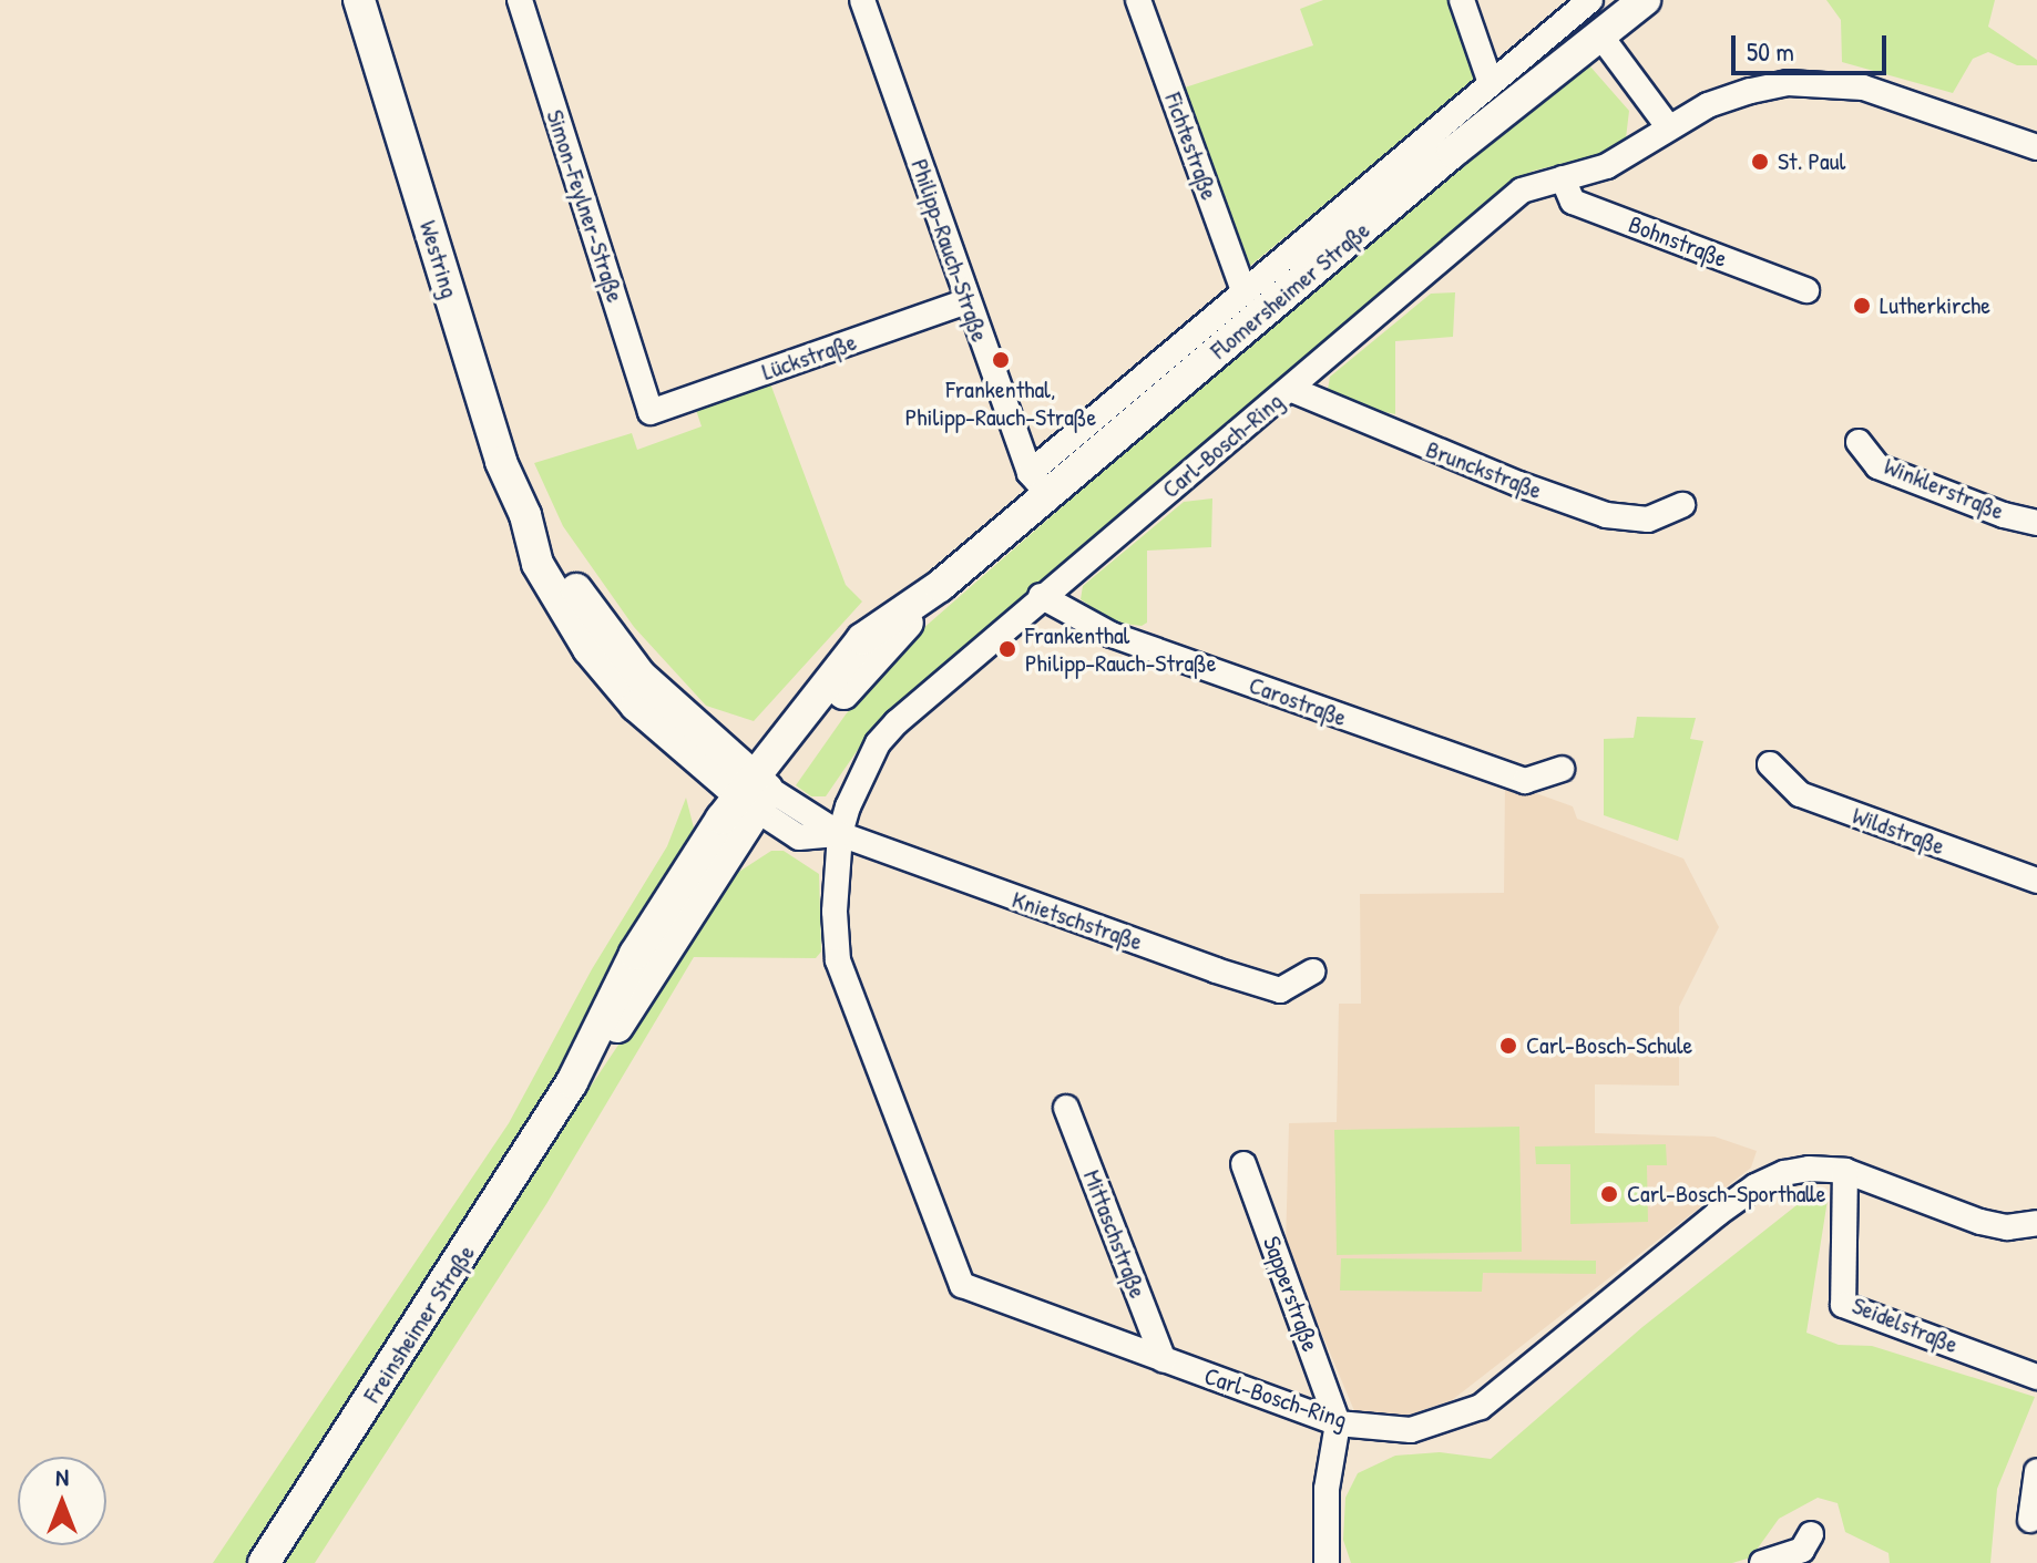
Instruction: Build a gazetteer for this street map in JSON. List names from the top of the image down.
{
  "streets": {
    "main road": ["Westring", "Flomersheimer Straße", "Freinsheimer Straße"],
    "street": [
      "Fichtestraße",
      "Simon-Feylner-Straße",
      "Bohnstraße",
      "Philipp-Rauch-Straße",
      "Lückstraße",
      "Carl-Bosch-Ring",
      "Brunckstraße",
      "Winklerstraße",
      "Carostraße",
      "Wildstraße",
      "Knietschstraße",
      "Mittaschstraße",
      "Sapperstraße",
      "Seidelstraße"
    ]
  },
  "crossings": [
    ["Fichtestraße", "Flomersheimer Straße"],
    ["Simon-Feylner-Straße", "Lückstraße"],
    ["Bohnstraße", "Carl-Bosch-Ring"],
    ["Philipp-Rauch-Straße", "Flomersheimer Straße"],
    ["Philipp-Rauch-Straße", "Lückstraße"],
    ["Westring", "Flomersheimer Straße"],
    ["Westring", "Freinsheimer Straße"],
    ["Flomersheimer Straße", "Freinsheimer Straße"],
    ["Carl-Bosch-Ring", "Brunckstraße"],
    ["Carl-Bosch-Ring", "Carostraße"],
    ["Carl-Bosch-Ring", "Knietschstraße"],
    ["Carl-Bosch-Ring", "Mittaschstraße"],
    ["Carl-Bosch-Ring", "Sapperstraße"],
    ["Carl-Bosch-Ring", "Seidelstraße"]
  ],
  "places": [
    "St. Paul",
    "Lutherkirche",
    "Frankenthal, Philipp-Rauch-Straße",
    "Frankenthal Philipp-Rauch-Straße",
    "Carl-Bosch-Schule",
    "Carl-Bosch-Sporthalle"
  ],
  "scale_bar": "50 m",
  "north": "top"
}
